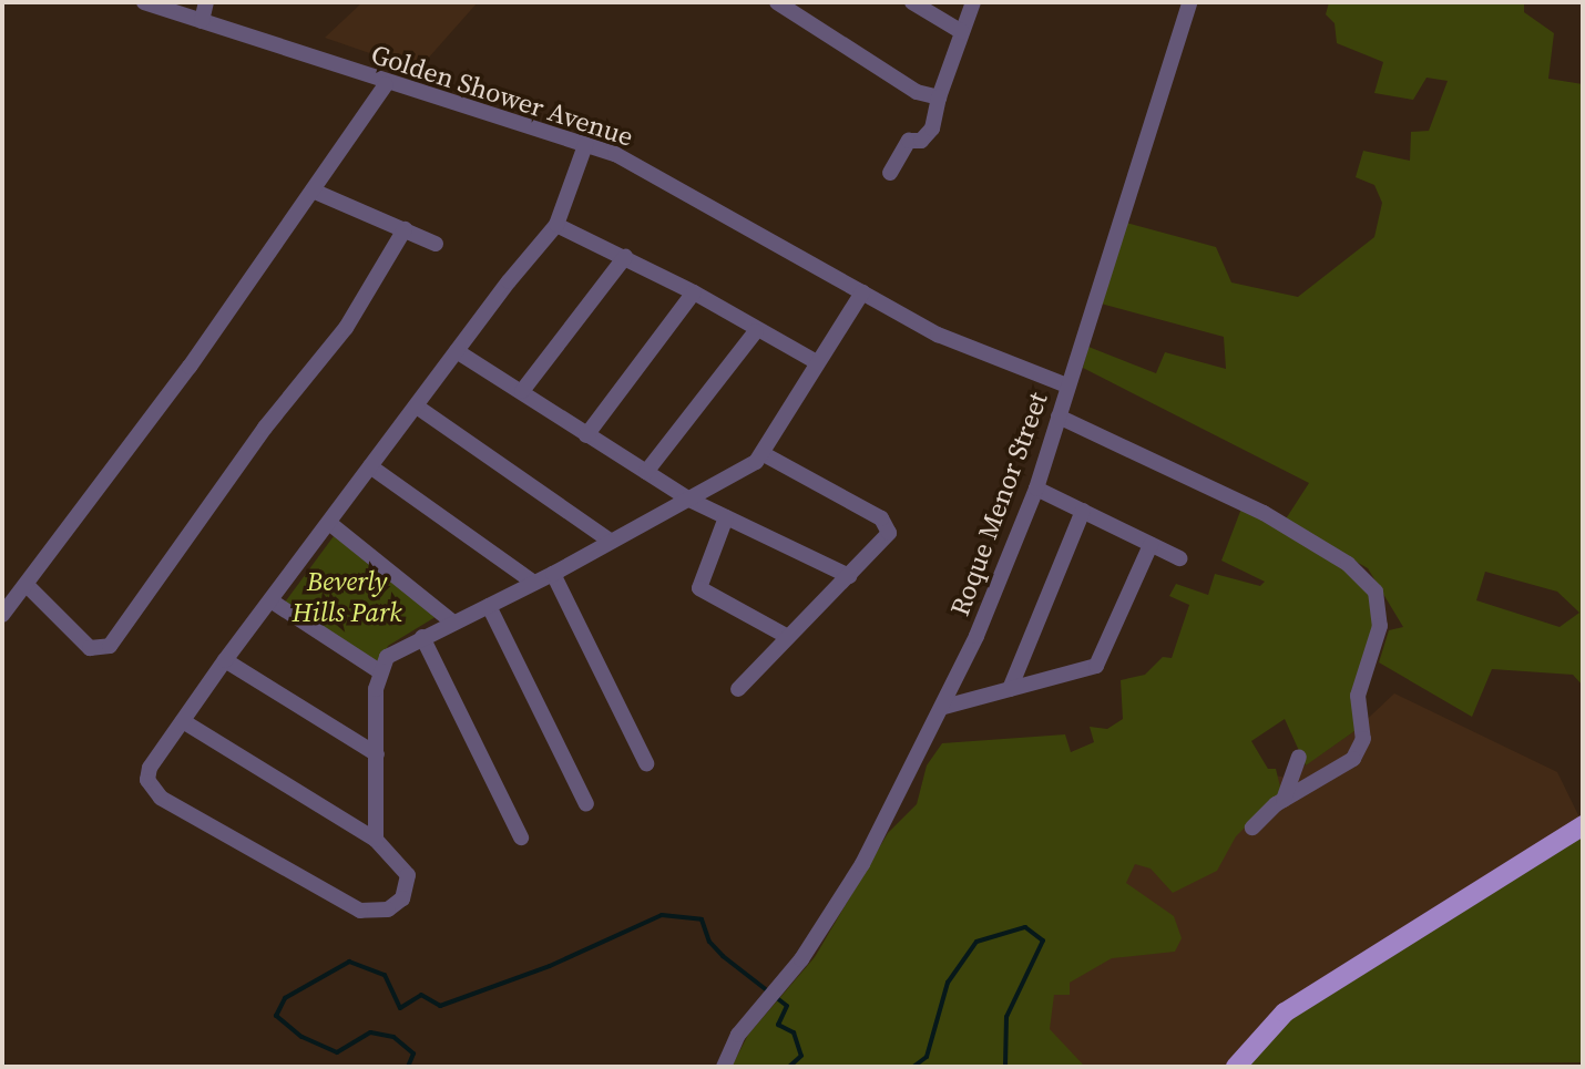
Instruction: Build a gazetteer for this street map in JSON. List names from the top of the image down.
{
  "streets": {
    "street": ["Golden Shower Avenue", "Roque Menor Street"]
  },
  "crossings": [
    ["Golden Shower Avenue", "Roque Menor Street"]
  ],
  "parks": ["Beverly Hills Park"]
}
